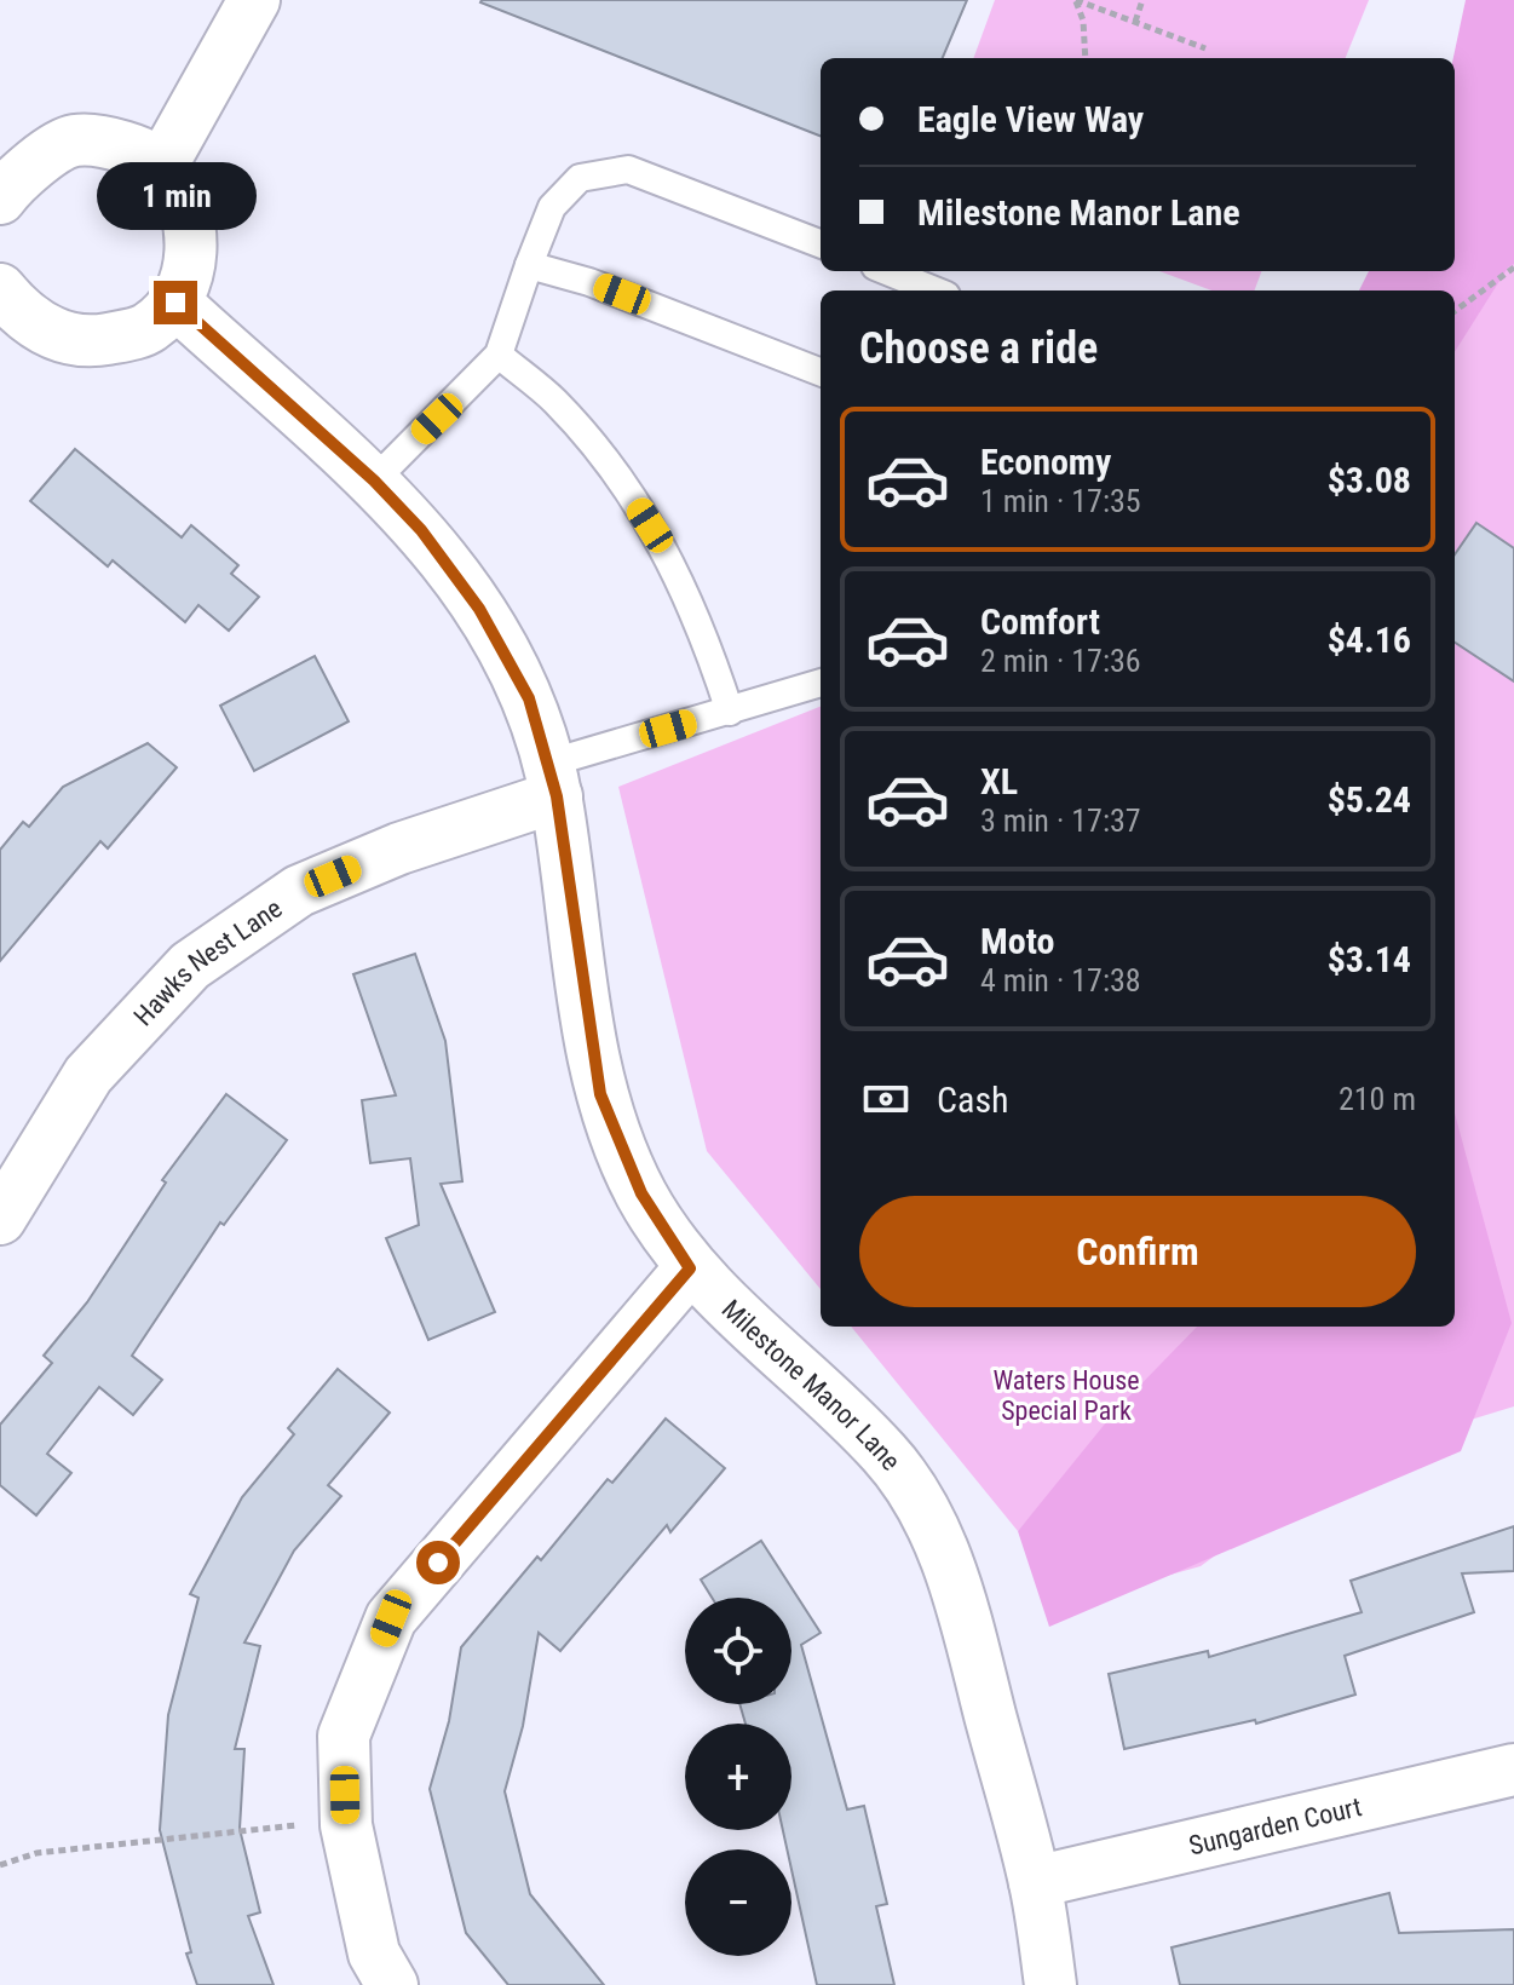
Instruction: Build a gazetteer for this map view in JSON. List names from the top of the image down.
{
  "streets": {
    "street": ["Hawks Nest Lane", "Milestone Manor Lane", "Sungarden Court"]
  },
  "crossings": [
    ["Hawks Nest Lane", "Milestone Manor Lane"],
    ["Milestone Manor Lane", "Sungarden Court"]
  ],
  "parks": ["Waters House Special Park"],
  "page": {
    "banner": ["Eagle View Way", "Milestone Manor Lane"],
    "bubble": "1 min",
    "heading": "Choose a ride",
    "list": [
      {
        "name": "Economy",
        "note": "1 min · 17:35",
        "value": "$3.08"
      },
      {
        "name": "Comfort",
        "note": "2 min · 17:36",
        "value": "$4.16"
      },
      {
        "name": "XL",
        "note": "3 min · 17:37",
        "value": "$5.24"
      },
      {
        "name": "Moto",
        "note": "4 min · 17:38",
        "value": "$3.14"
      }
    ],
    "pay": ["Cash", "210 m"],
    "buttons": "Confirm",
    "map_buttons": ["+", "−"]
  }
}
